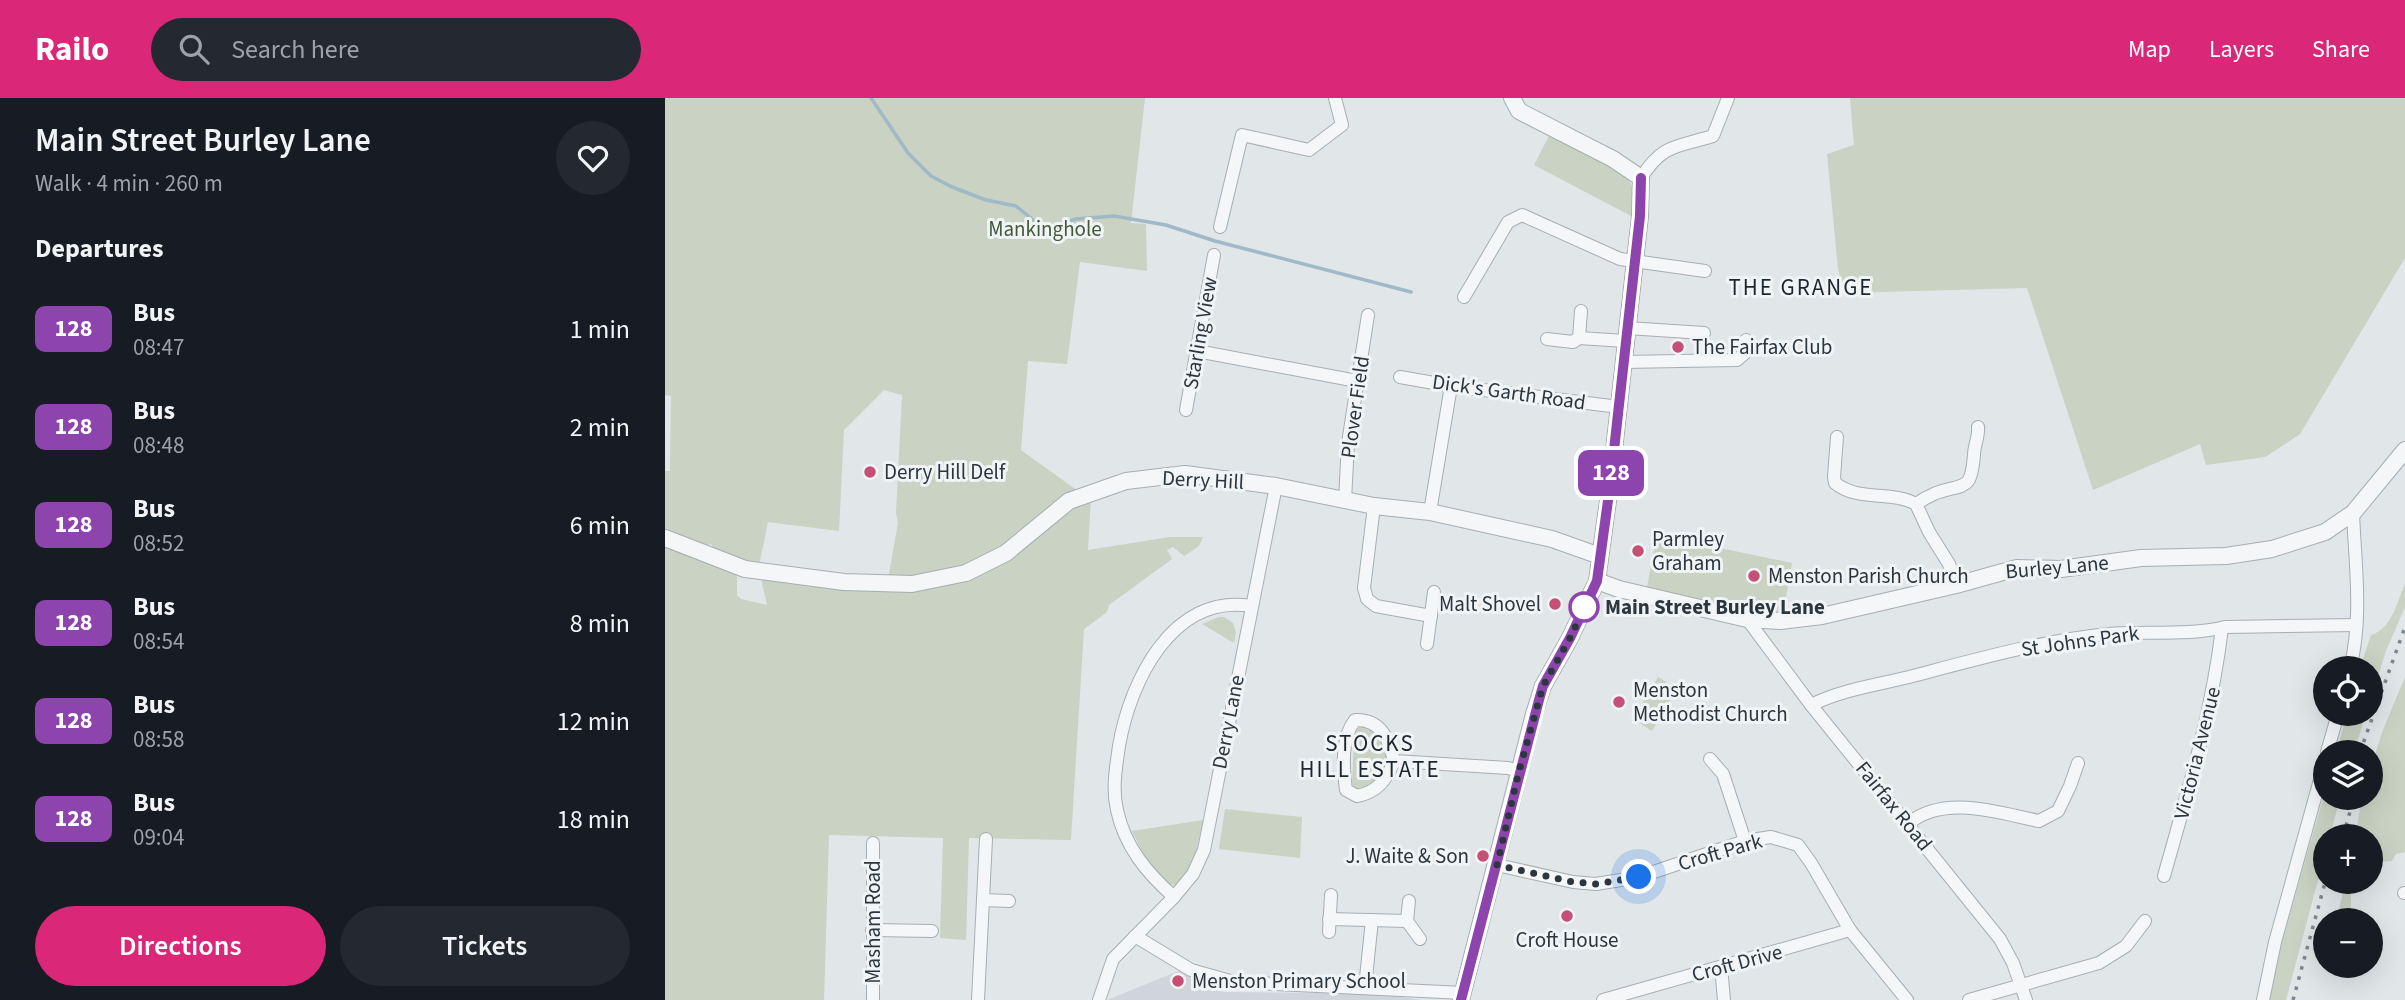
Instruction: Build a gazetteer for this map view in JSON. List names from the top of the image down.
{
  "streets": {
    "street": [
      "Starling View",
      "Dick's Garth Road",
      "Plover Field",
      "Derry Hill",
      "Burley Lane",
      "St Johns Park",
      "Derry Lane",
      "Victoria Avenue",
      "Fairfax Road",
      "Croft Park",
      "Masham Road",
      "Croft Drive"
    ]
  },
  "crossings": [
    ["Plover Field", "Derry Hill"],
    ["Derry Hill", "Derry Lane"],
    ["Burley Lane", "Fairfax Road"],
    ["St Johns Park", "Victoria Avenue"],
    ["St Johns Park", "Fairfax Road"],
    ["Croft Park", "Croft Drive"]
  ],
  "districts": ["THE GRANGE", "STOCKS HILL ESTATE"],
  "parks": ["Mankinghole"],
  "places": [
    "The Fairfax Club",
    "Derry Hill Delf",
    "Parmley Graham",
    "Menston Parish Church",
    "Malt Shovel",
    "Main Street Burley Lane",
    "Menston Methodist Church",
    "J. Waite & Son",
    "Croft House",
    "Menston Primary School"
  ],
  "lines": ["bus line 128"],
  "page": {
    "header": "Railo",
    "search": "Search here",
    "nav": ["Map", "Layers", "Share"],
    "heading": [
      ["Main Street Burley Lane", "Walk · 4 min · 260 m"],
      "Departures"
    ],
    "on_map": "128",
    "list": [
      {
        "mark": "128",
        "name": "Bus",
        "note": "08:47",
        "value": "1 min"
      },
      {
        "mark": "128",
        "name": "Bus",
        "note": "08:48",
        "value": "2 min"
      },
      {
        "mark": "128",
        "name": "Bus",
        "note": "08:52",
        "value": "6 min"
      },
      {
        "mark": "128",
        "name": "Bus",
        "note": "08:54",
        "value": "8 min"
      },
      {
        "mark": "128",
        "name": "Bus",
        "note": "08:58",
        "value": "12 min"
      },
      {
        "mark": "128",
        "name": "Bus",
        "note": "09:04",
        "value": "18 min"
      }
    ],
    "map_buttons": ["+", "−"],
    "buttons": ["Directions", "Tickets"]
  }
}
